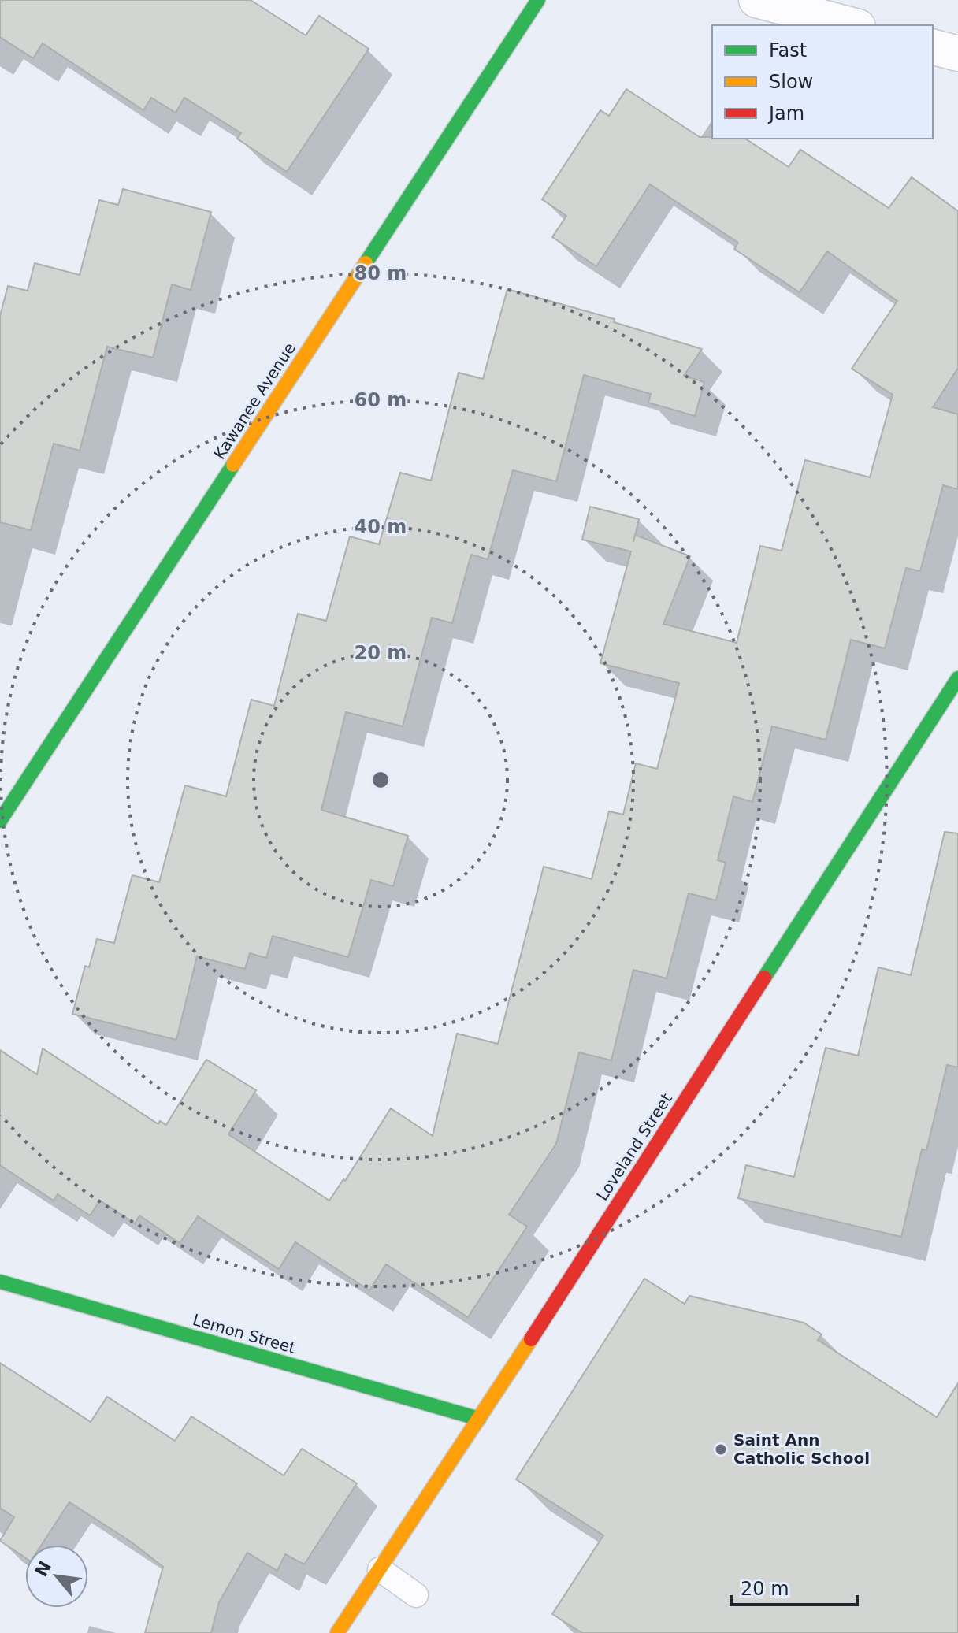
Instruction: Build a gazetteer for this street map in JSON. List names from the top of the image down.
{
  "streets": {
    "street": ["Kawanee Avenue", "Loveland Street", "Lemon Street"]
  },
  "crossings": [
    ["Loveland Street", "Lemon Street"]
  ],
  "places": ["Saint Ann Catholic School"],
  "legend": ["Fast", "Slow", "Jam"],
  "scale_bar": "20 m",
  "north": "top left",
  "rings": [
    "80 m",
    "60 m",
    "40 m",
    "20 m"
  ]
}
